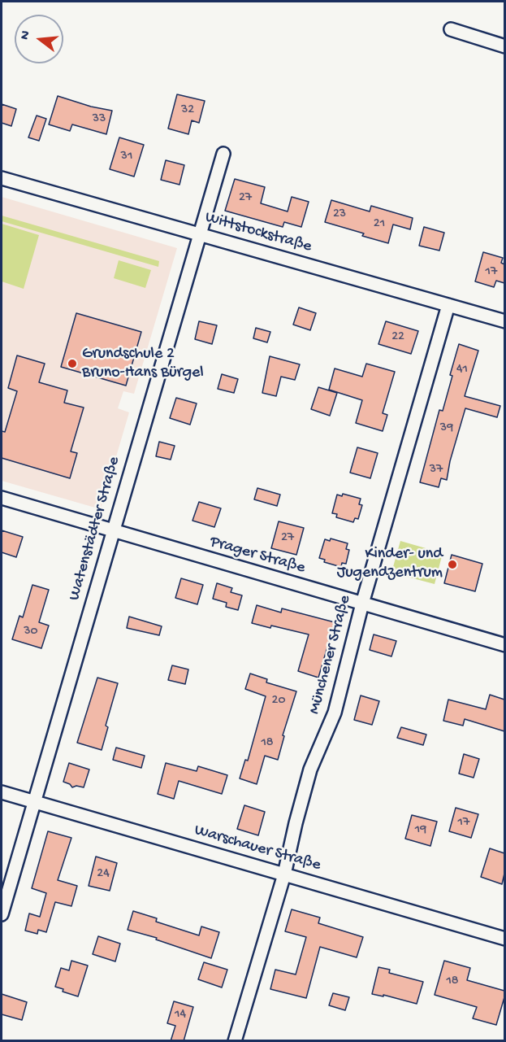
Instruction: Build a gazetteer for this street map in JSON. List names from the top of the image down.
{
  "streets": {
    "street": [
      "Wittstockstraße",
      "Watenstädter Straße",
      "Prager Straße",
      "Münchener Straße",
      "Warschauer Straße"
    ]
  },
  "crossings": [
    ["Wittstockstraße", "Watenstädter Straße"],
    ["Wittstockstraße", "Münchener Straße"],
    ["Watenstädter Straße", "Prager Straße"],
    ["Watenstädter Straße", "Warschauer Straße"],
    ["Prager Straße", "Münchener Straße"],
    ["Münchener Straße", "Warschauer Straße"]
  ],
  "places": ["Grundschule 2 Bruno-Hans Bürgel", "Kinder- und Jugendzentrum"],
  "house_numbers": [
    "32",
    "33",
    "31",
    "27",
    "23",
    "21",
    "17",
    "22",
    "41",
    "39",
    "37",
    "27",
    "30",
    "20",
    "18",
    "17",
    "19",
    "24",
    "18",
    "14"
  ],
  "north": "left"
}
